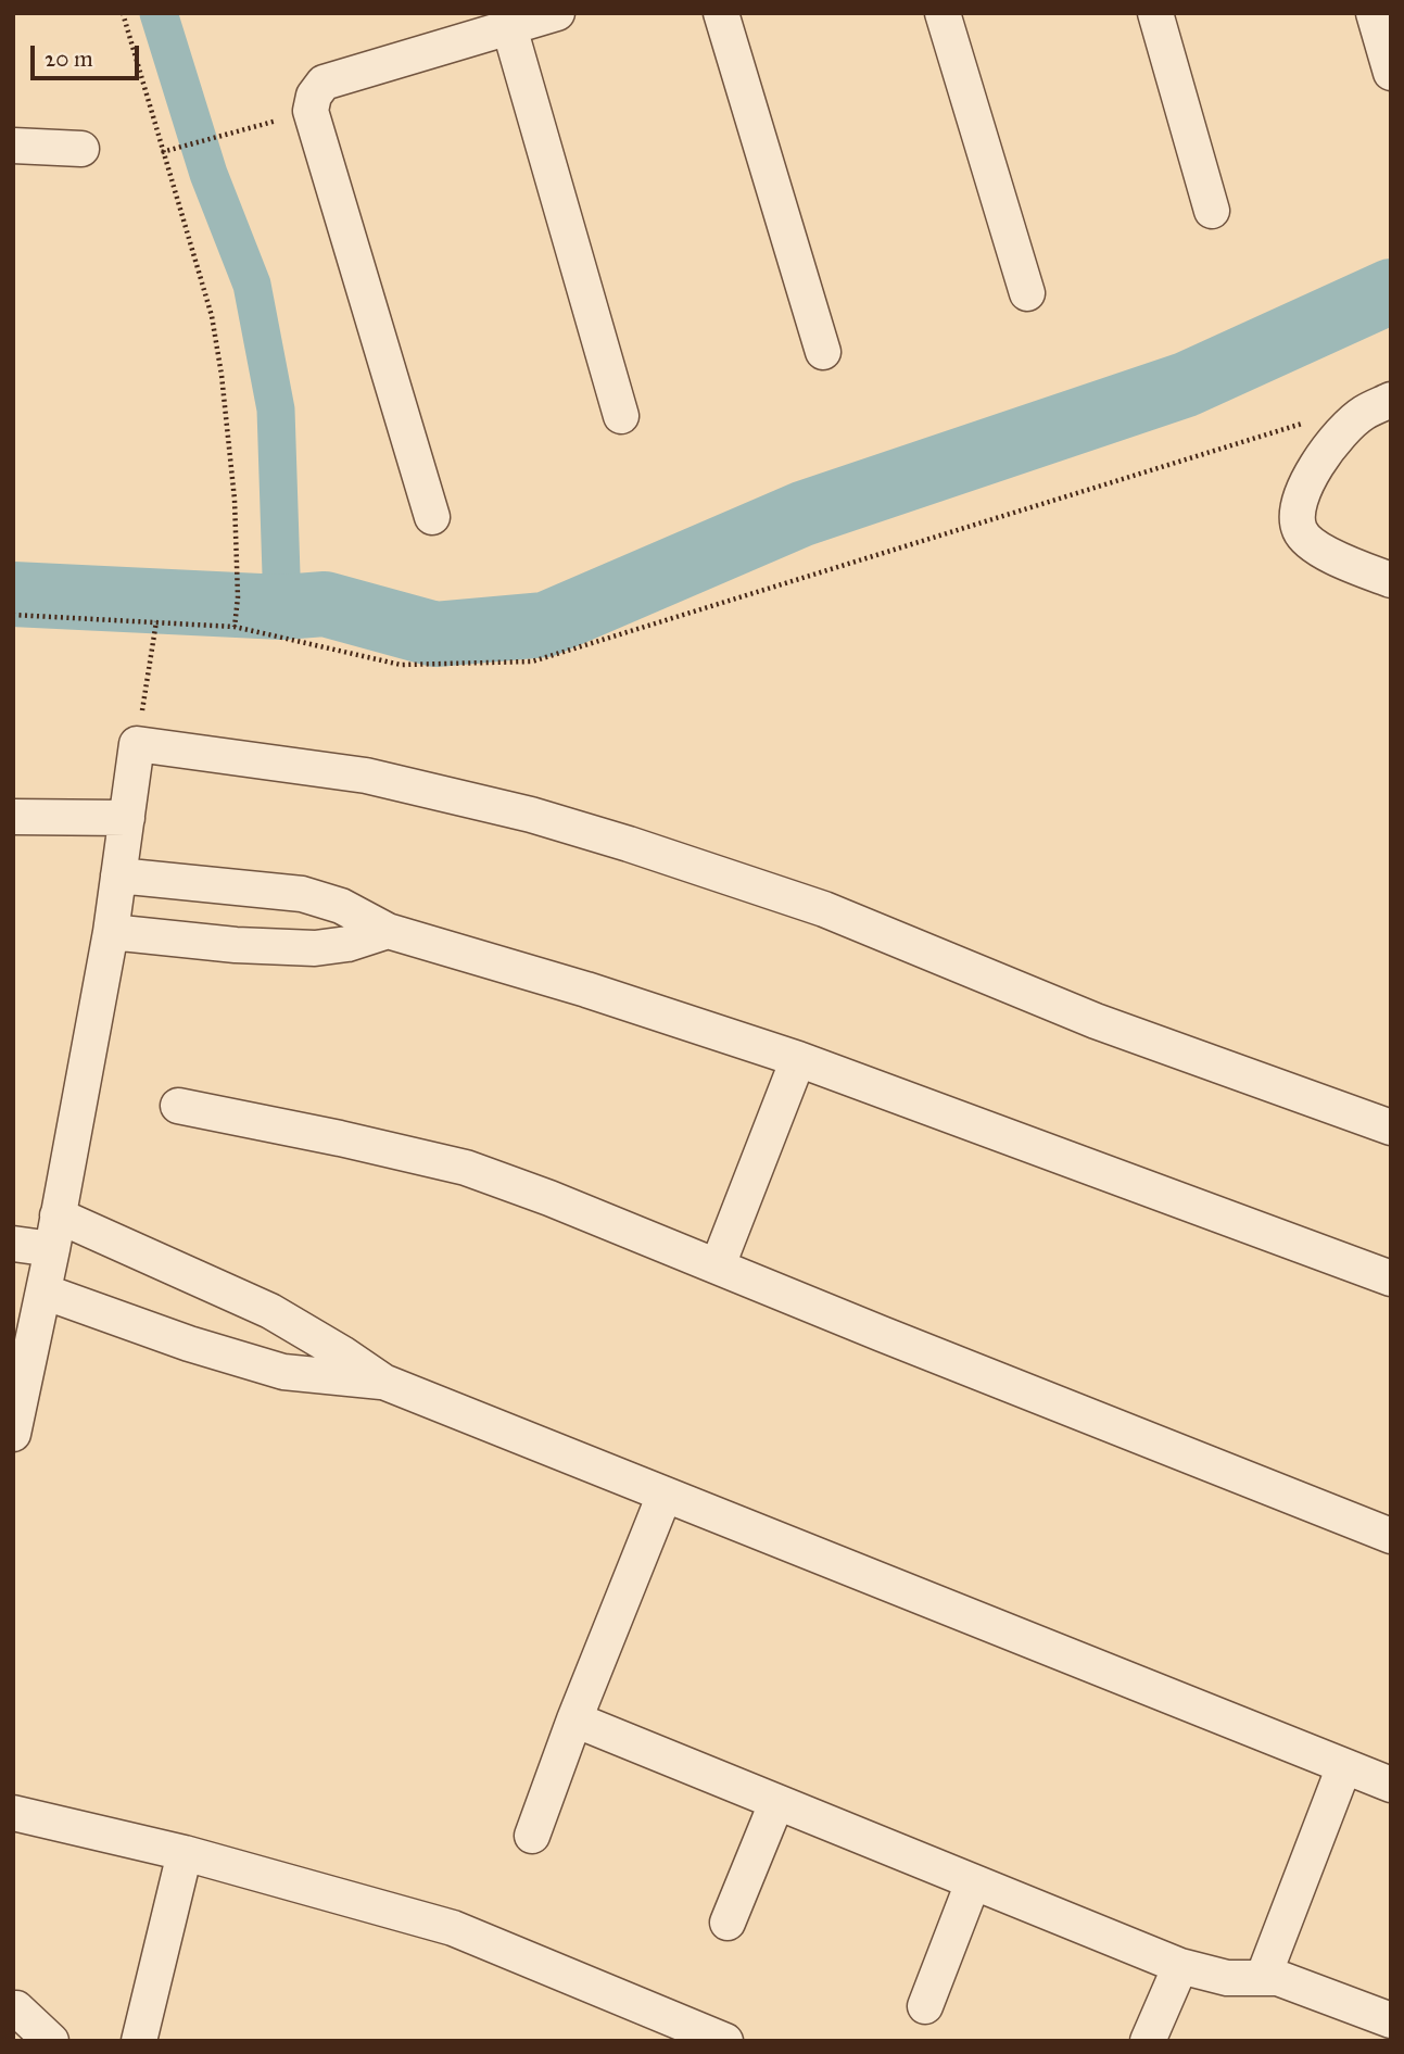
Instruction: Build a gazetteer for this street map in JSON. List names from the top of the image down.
{
  "scale_bar": "20 m"
}
